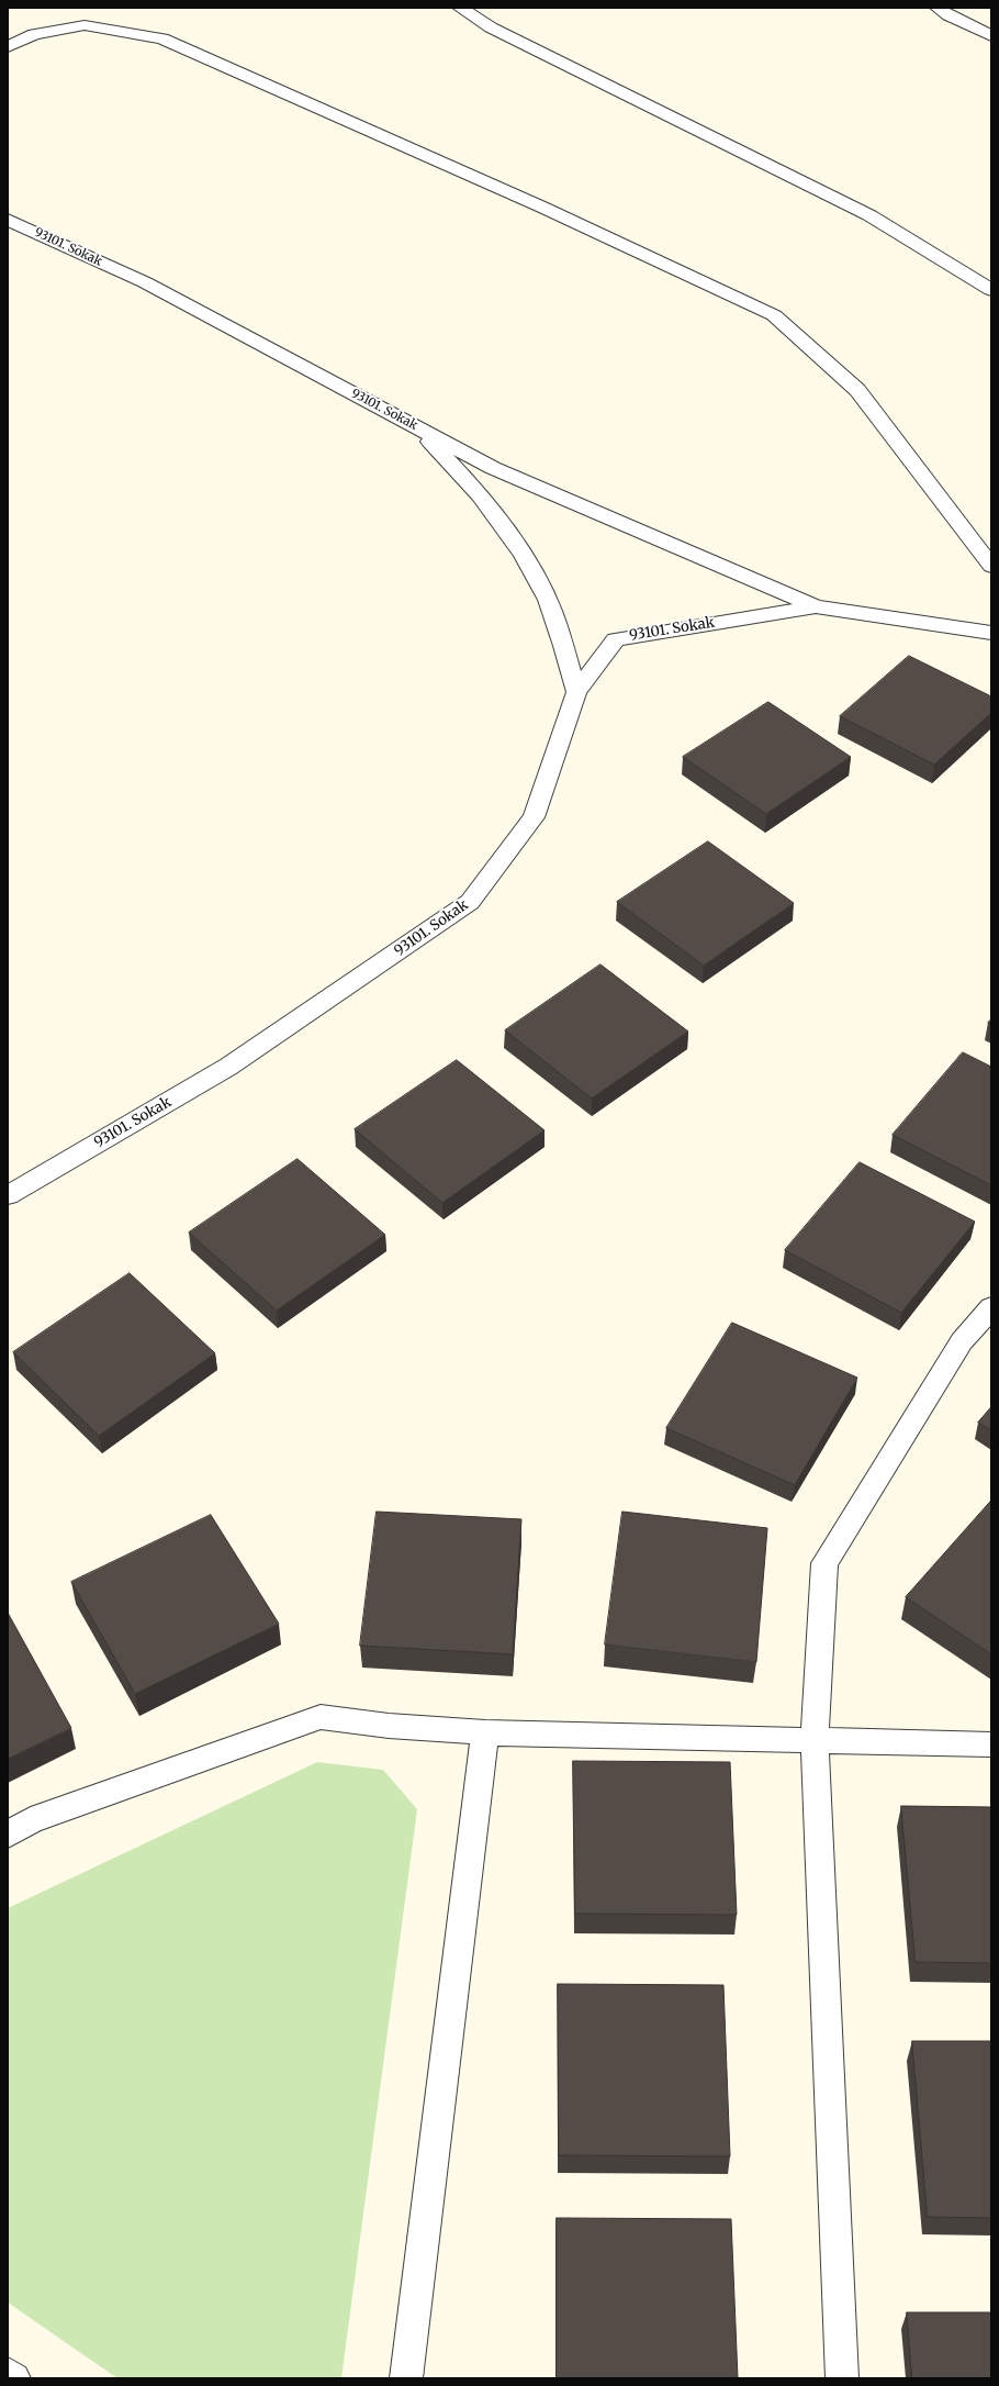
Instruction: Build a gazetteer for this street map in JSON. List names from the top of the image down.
{
  "streets": {
    "street": ["93101. Sokak"]
  }
}
